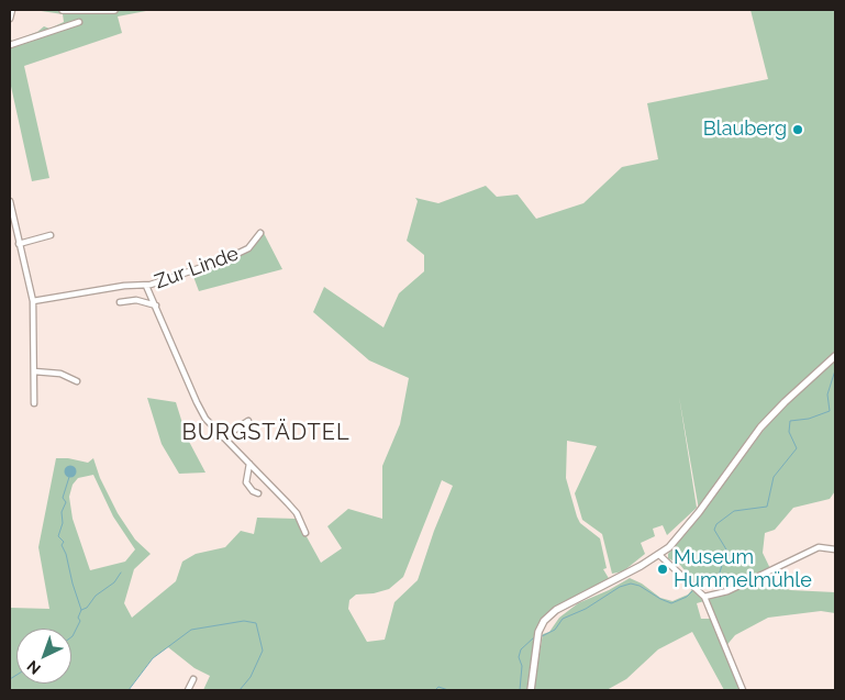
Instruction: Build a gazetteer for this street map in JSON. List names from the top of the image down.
{
  "streets": {
    "street": ["Zur Linde"]
  },
  "districts": ["BURGSTÄDTEL"],
  "places": ["Blauberg", "Museum Hummelmühle"],
  "north": "bottom left"
}
